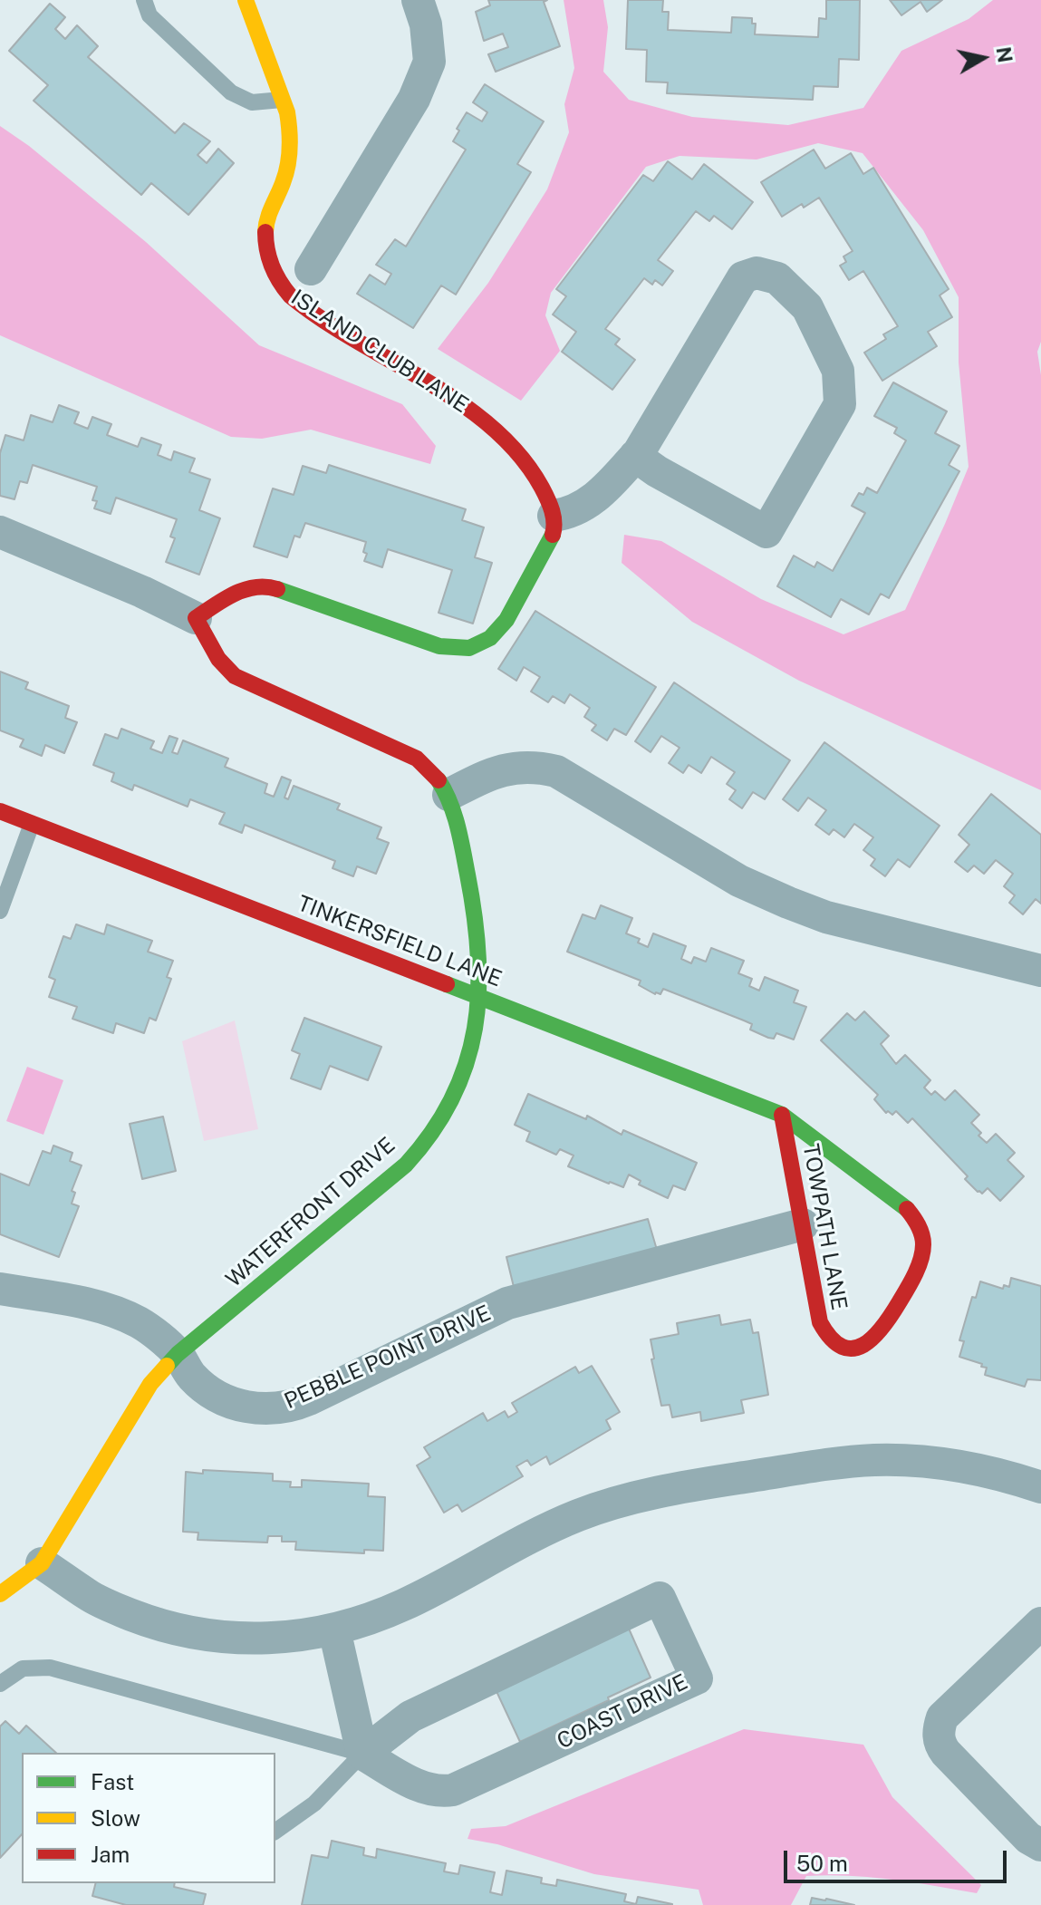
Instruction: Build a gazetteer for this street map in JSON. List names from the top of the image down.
{
  "streets": {
    "street": [
      "ISLAND CLUB LANE",
      "TINKERSFIELD LANE",
      "WATERFRONT DRIVE",
      "TOWPATH LANE",
      "PEBBLE POINT DRIVE",
      "COAST DRIVE"
    ]
  },
  "crossings": [
    ["TINKERSFIELD LANE", "WATERFRONT DRIVE"],
    ["TINKERSFIELD LANE", "TOWPATH LANE"],
    ["WATERFRONT DRIVE", "PEBBLE POINT DRIVE"],
    ["TOWPATH LANE", "PEBBLE POINT DRIVE"]
  ],
  "legend": ["Fast", "Slow", "Jam"],
  "scale_bar": "50 m",
  "north": "right"
}
